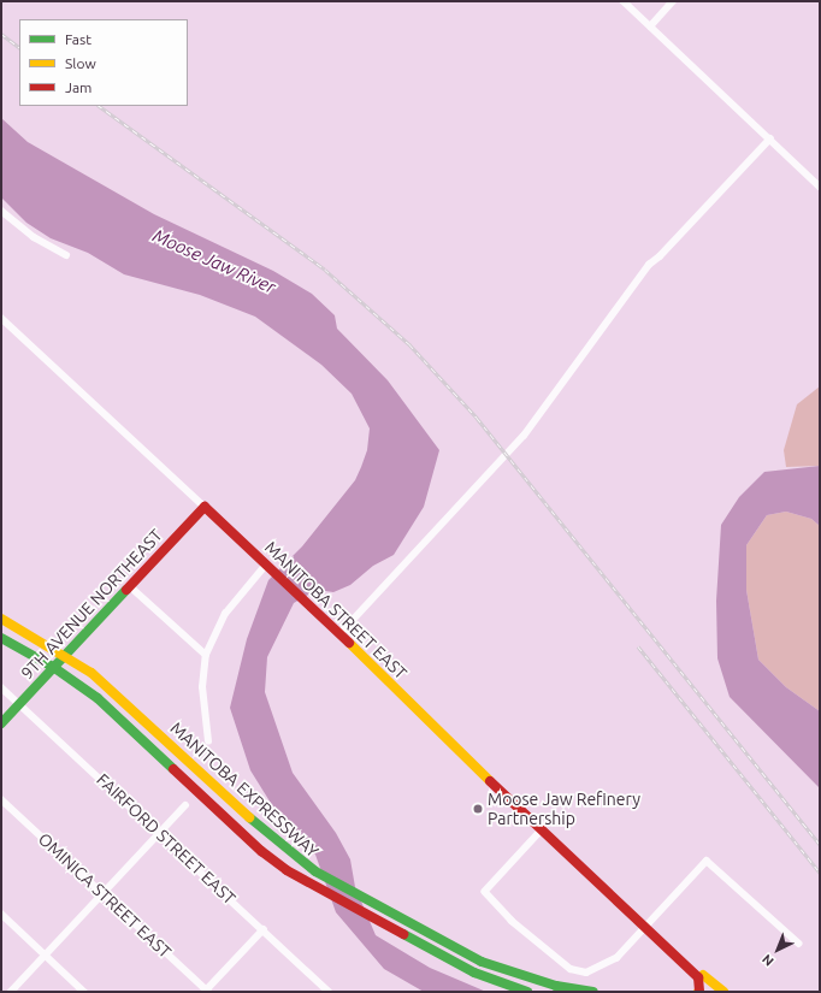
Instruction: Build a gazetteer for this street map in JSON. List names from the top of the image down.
{
  "streets": {
    "main road": ["9TH AVENUE NORTHEAST", "MANITOBA STREET EAST", "MANITOBA EXPRESSWAY"],
    "street": ["FAIRFORD STREET EAST", "OMINICA STREET EAST"]
  },
  "crossings": [
    ["9TH AVENUE NORTHEAST", "MANITOBA STREET EAST"],
    ["9TH AVENUE NORTHEAST", "MANITOBA EXPRESSWAY"],
    ["9TH AVENUE NORTHEAST", "FAIRFORD STREET EAST"]
  ],
  "water": ["Moose Jaw River"],
  "places": ["Moose Jaw Refinery Partnership"],
  "legend": ["Fast", "Slow", "Jam"],
  "north": "bottom left"
}
